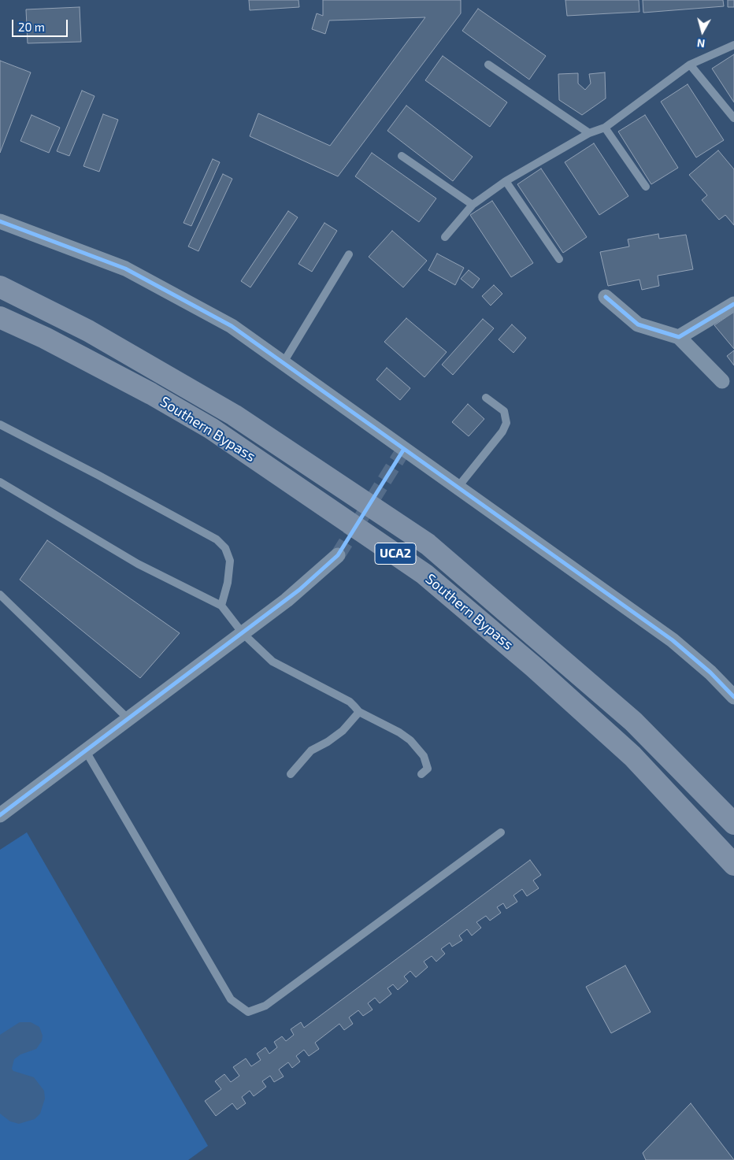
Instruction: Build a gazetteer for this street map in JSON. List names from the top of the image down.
{
  "streets": {
    "highway": ["Southern Bypass", "UCA2"]
  },
  "scale_bar": "20 m",
  "north": "bottom"
}
